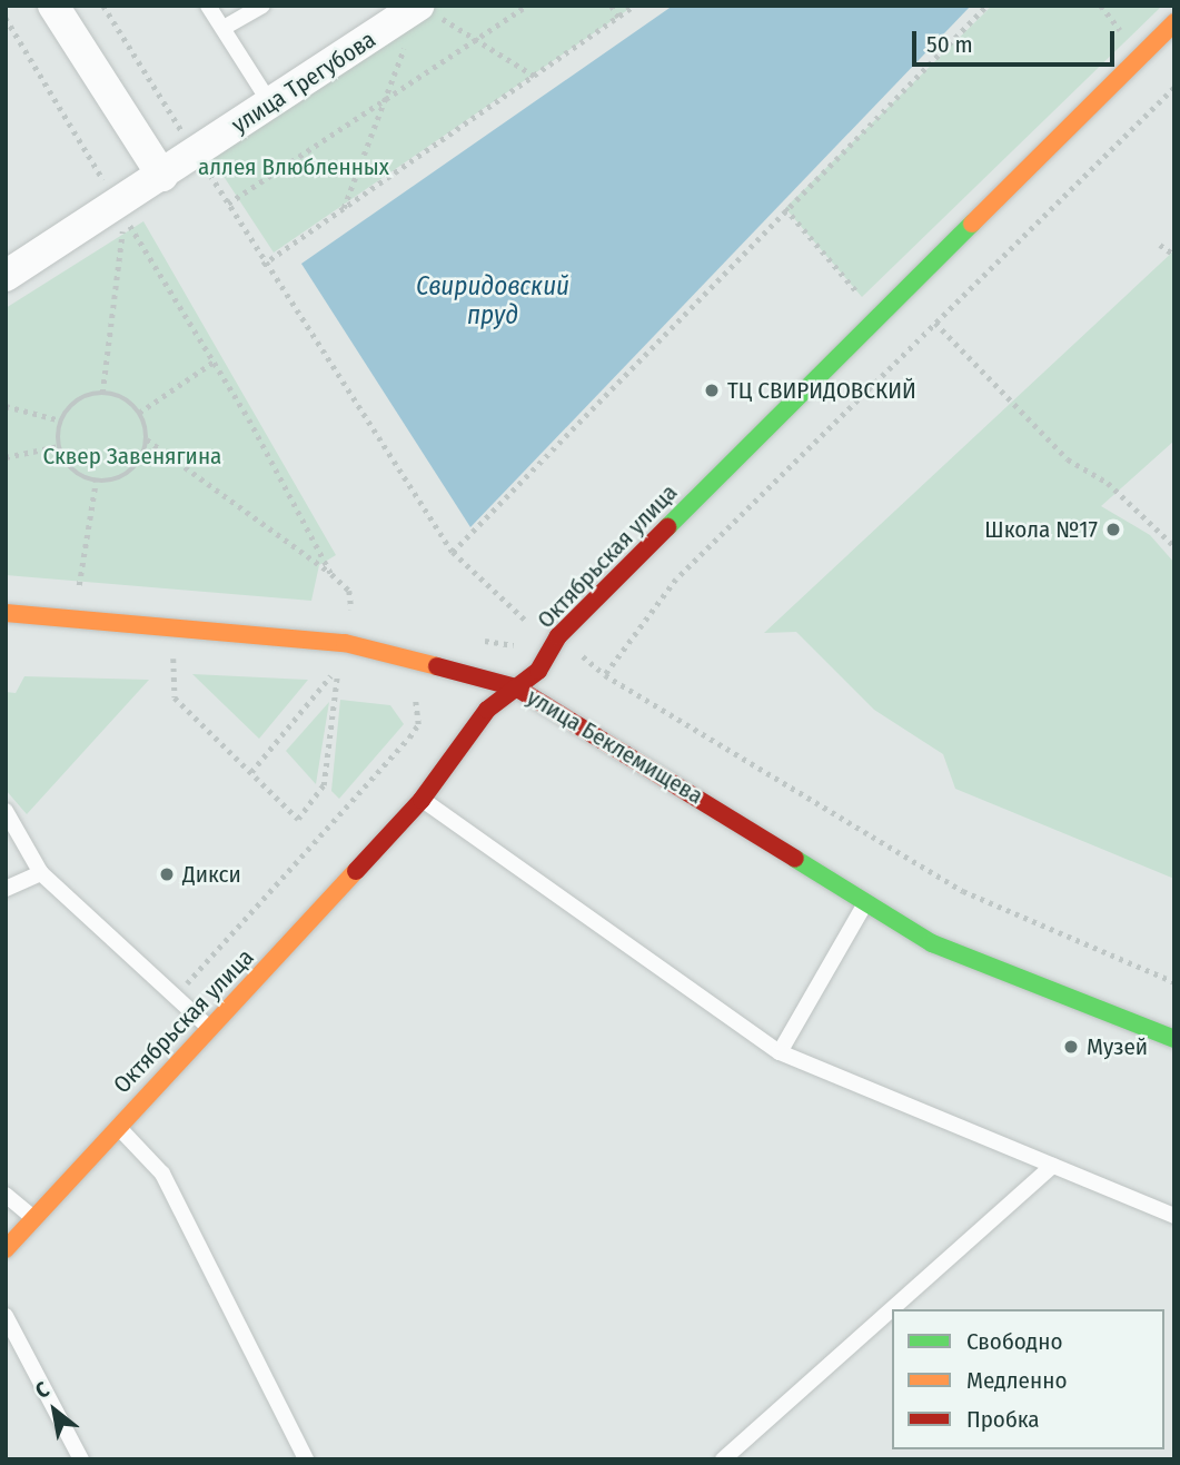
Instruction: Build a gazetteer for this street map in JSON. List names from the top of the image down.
{
  "streets": {
    "street": ["улица Трегубова", "Октябрьская улица", "улица Беклемищева"]
  },
  "crossings": [
    ["Октябрьская улица", "улица Беклемищева"]
  ],
  "water": ["Свиридовский пруд"],
  "parks": ["аллея Влюбленных", "Сквер Завенягина"],
  "places": [
    "ТЦ СВИРИДОВСКИЙ",
    "Школа №17",
    "Дикси",
    "Музей"
  ],
  "legend": ["Свободно", "Медленно", "Пробка"],
  "scale_bar": "50 m",
  "north": "top left"
}
